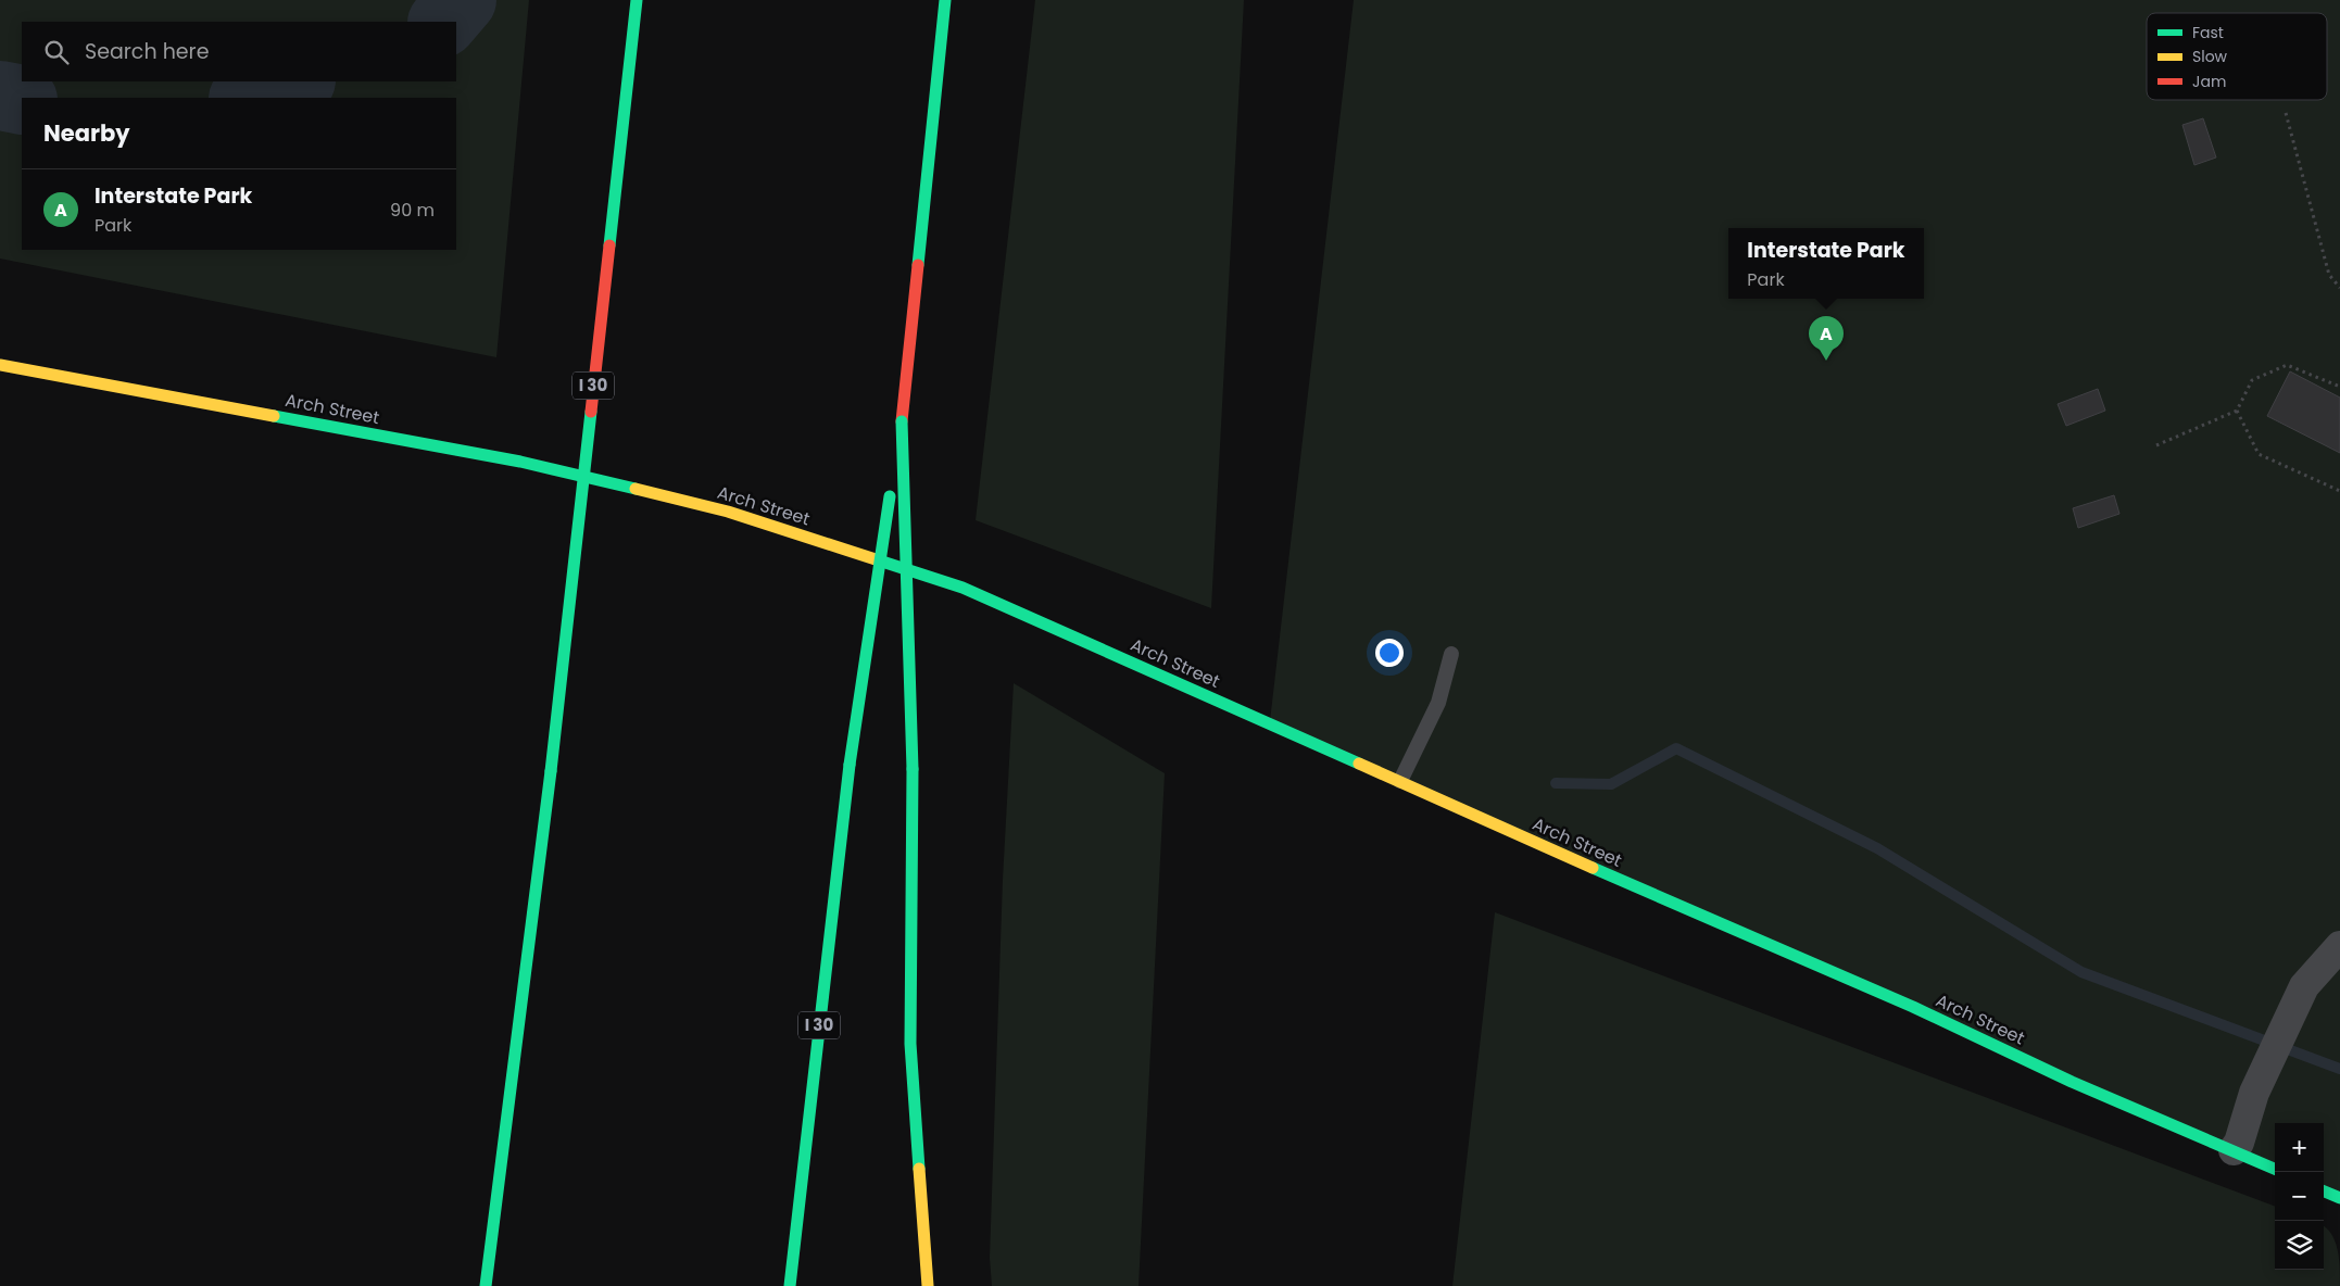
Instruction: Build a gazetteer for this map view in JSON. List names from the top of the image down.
{
  "streets": {
    "main road": ["I 30", "Arch Street"]
  },
  "legend": ["Fast", "Slow", "Jam"],
  "page": {
    "search": "Search here",
    "heading": "Nearby",
    "list": [
      {
        "mark": "A",
        "name": "Interstate Park",
        "note": "Park",
        "value": "90 m"
      }
    ],
    "popup": ["Interstate Park", "Park"],
    "pins": "A",
    "map_buttons": ["+", "−"]
  }
}
